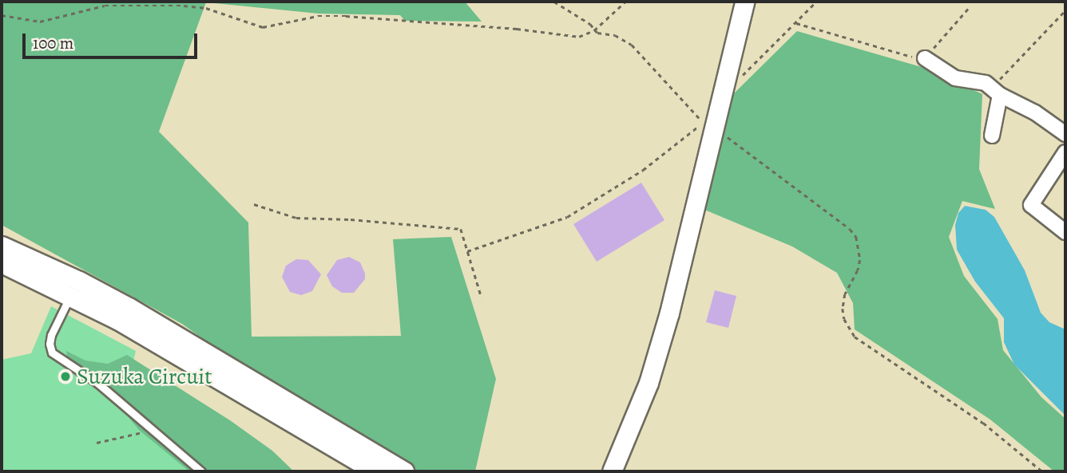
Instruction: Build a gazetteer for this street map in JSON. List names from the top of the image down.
{
  "places": ["Suzuka Circuit"],
  "scale_bar": "100 m"
}
